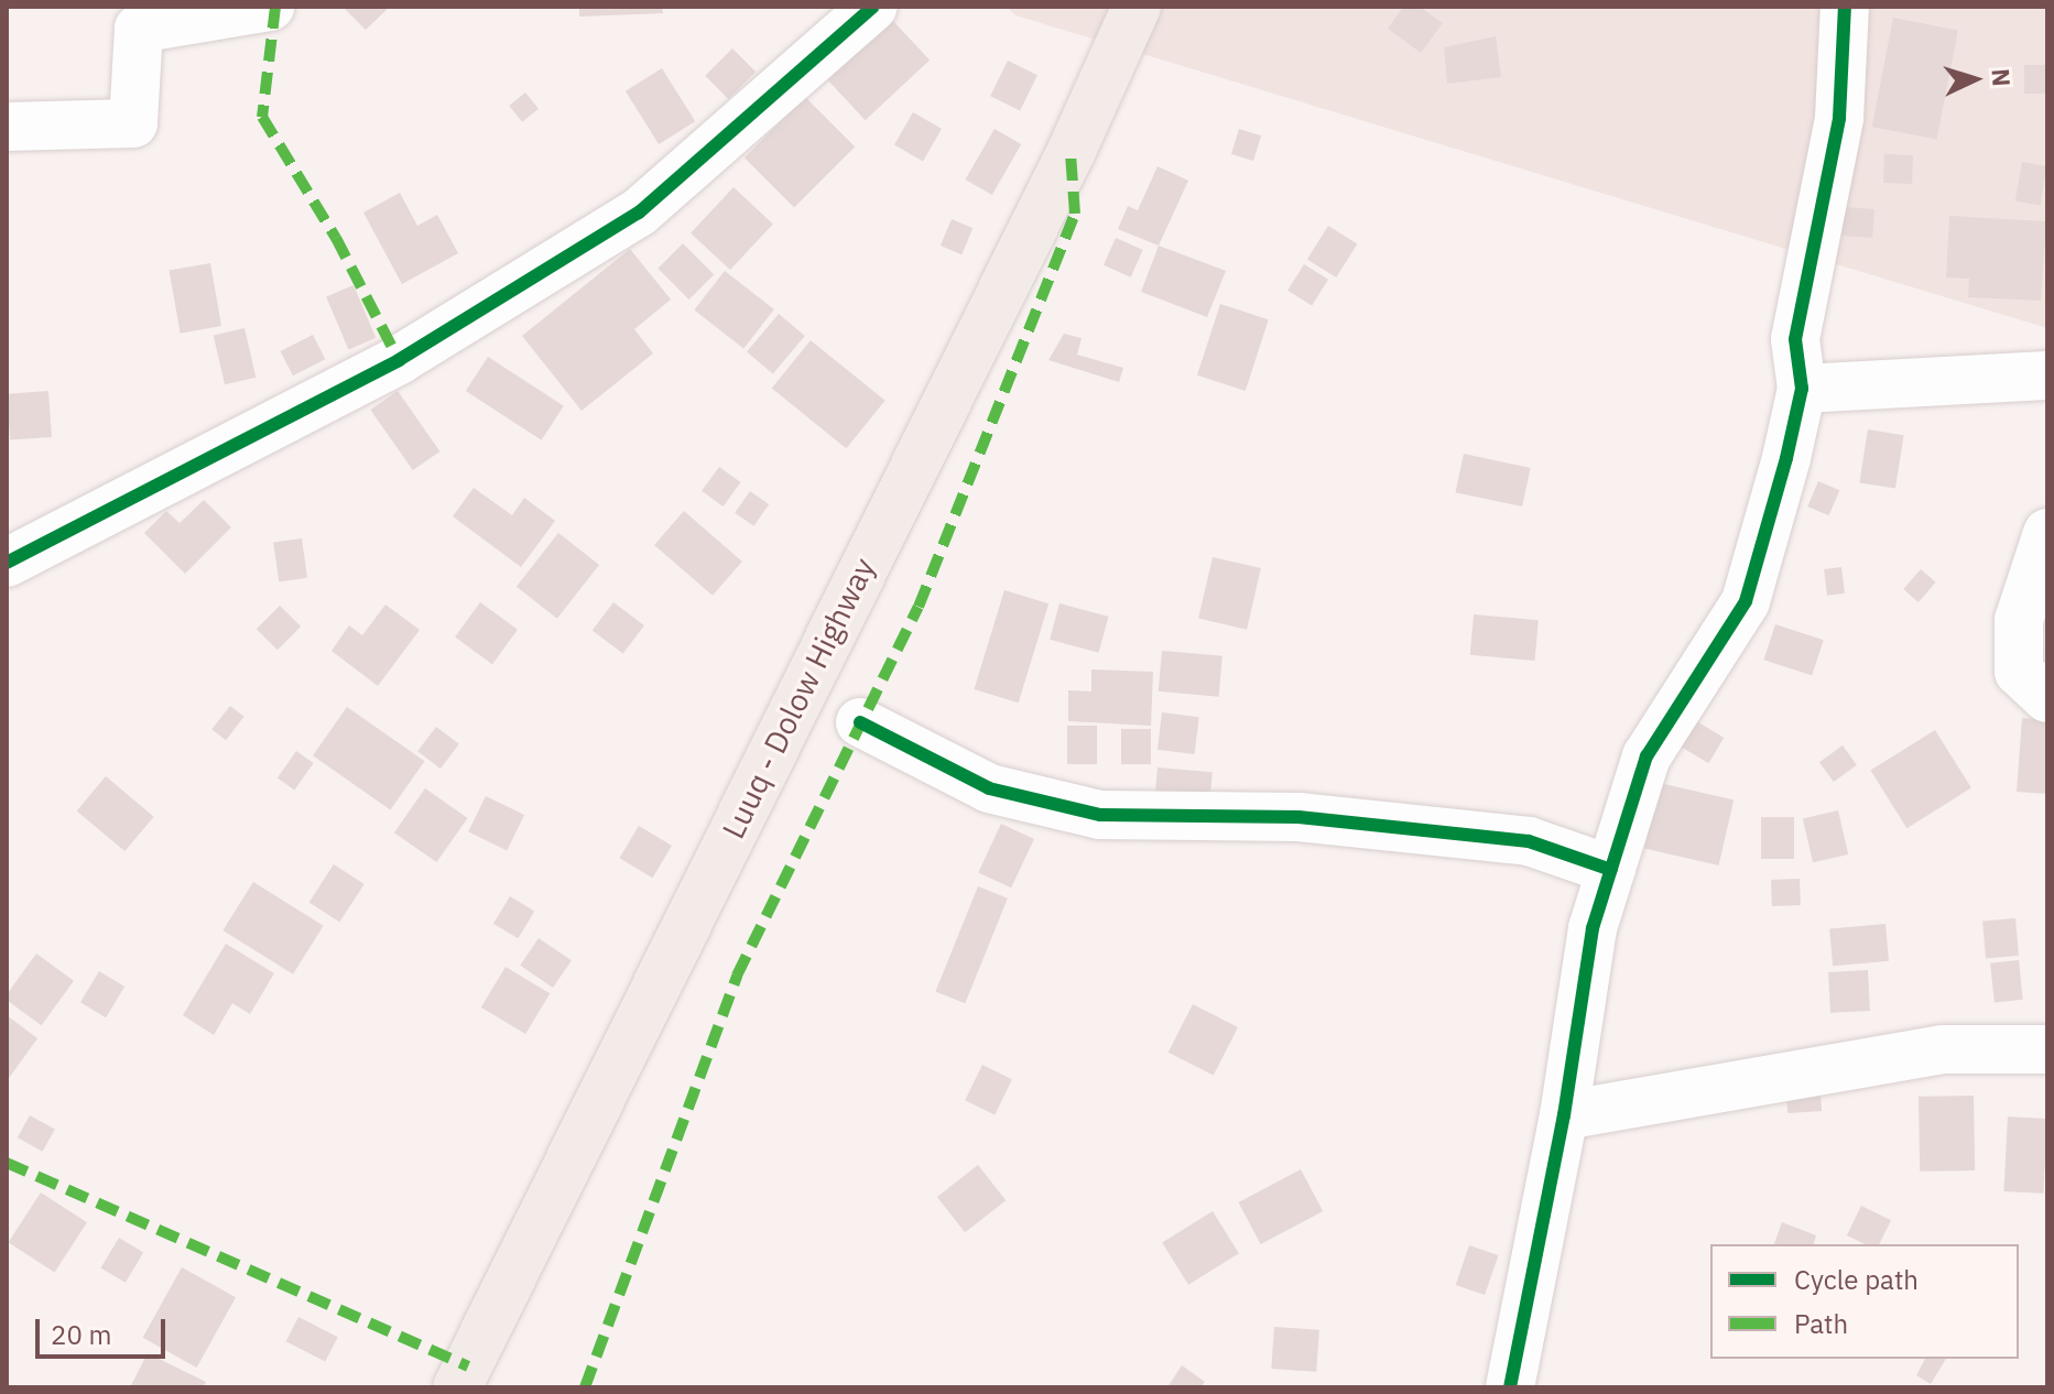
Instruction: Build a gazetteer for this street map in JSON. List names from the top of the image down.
{
  "streets": {
    "main road": ["Luuq - Dolow Highway"]
  },
  "legend": ["Cycle path", "Path"],
  "scale_bar": "20 m",
  "north": "right"
}
